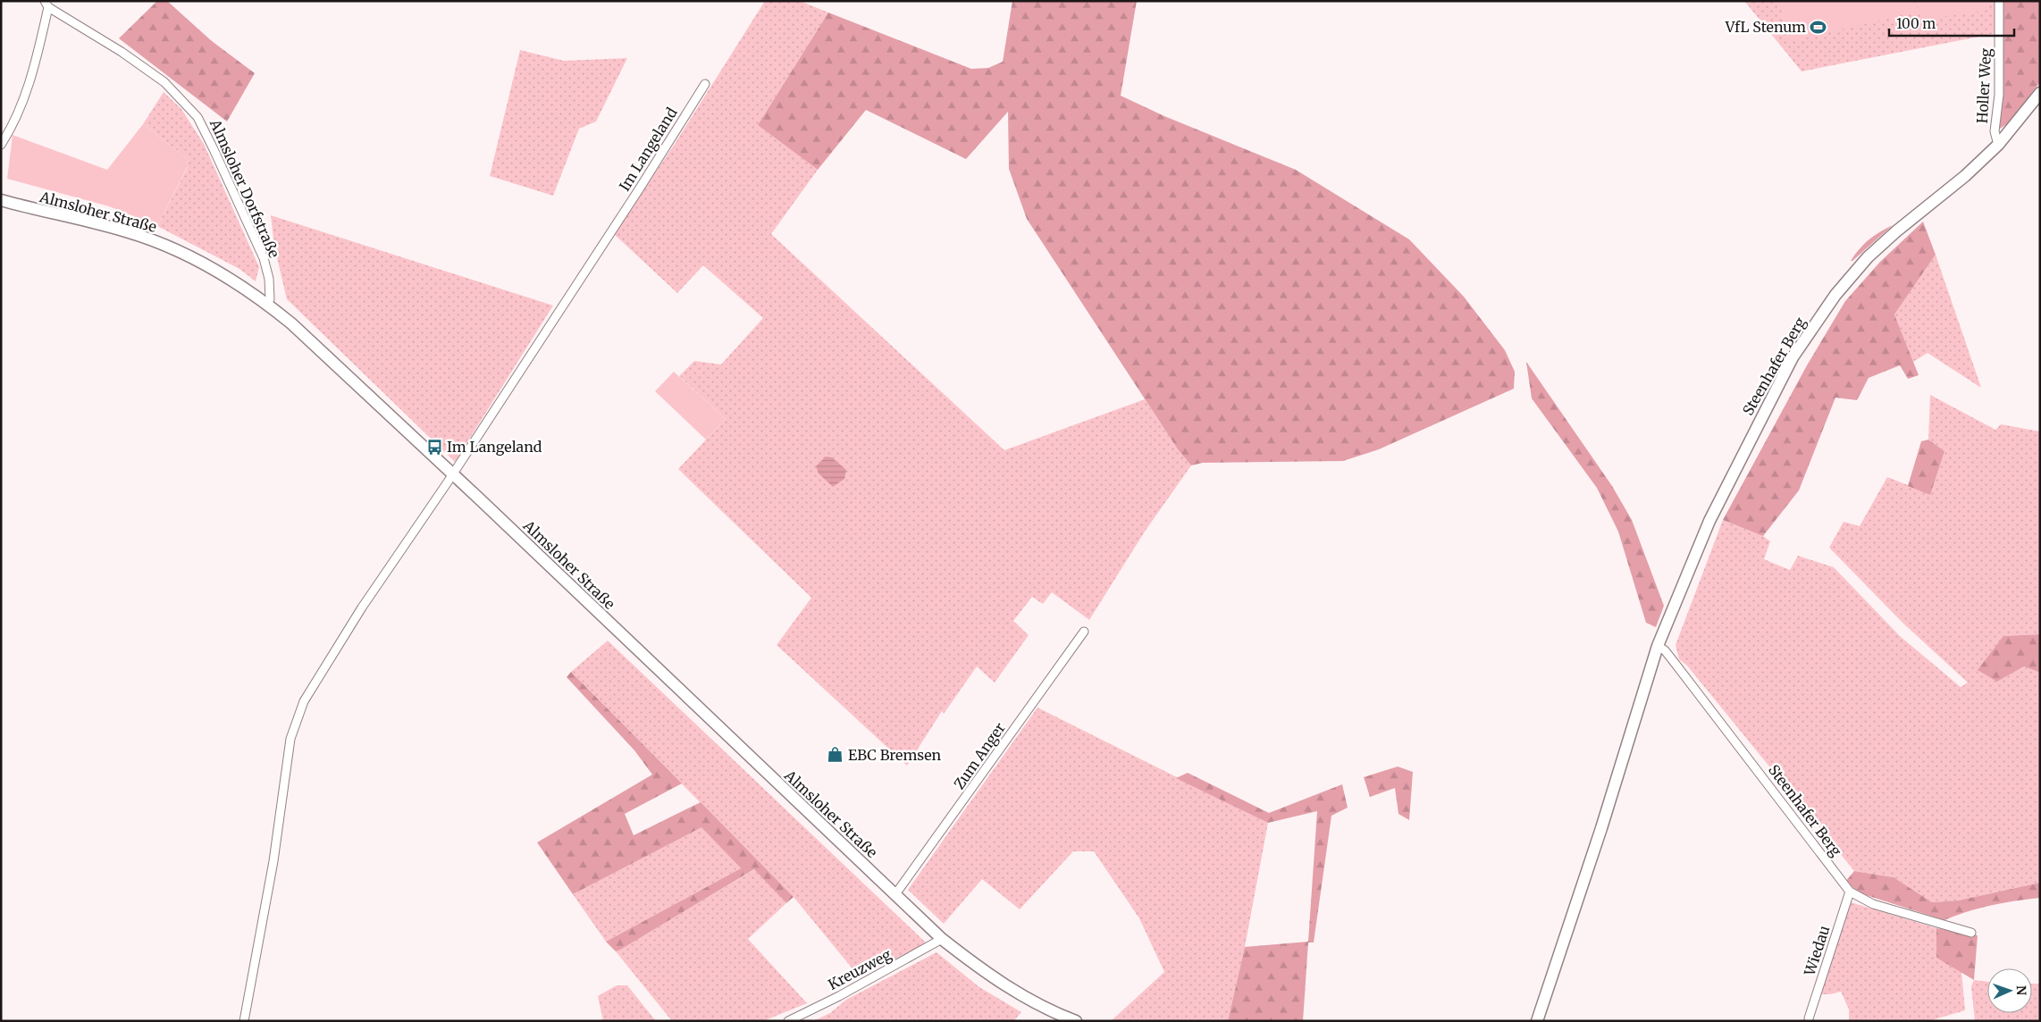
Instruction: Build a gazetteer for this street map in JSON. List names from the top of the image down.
{
  "streets": {
    "street": [
      "Holler Weg",
      "Im Langeland",
      "Almsloher Dorfstraße",
      "Almsloher Straße",
      "Steenhafer Berg",
      "Zum Anger",
      "Wiedau",
      "Kreuzweg"
    ]
  },
  "crossings": [
    ["Holler Weg", "Steenhafer Berg"],
    ["Im Langeland", "Almsloher Straße"],
    ["Almsloher Dorfstraße", "Almsloher Straße"],
    ["Almsloher Straße", "Zum Anger"],
    ["Almsloher Straße", "Kreuzweg"],
    ["Steenhafer Berg", "Wiedau"]
  ],
  "places": {
    "sports": ["VfL Stenum"],
    "bus stop": ["Im Langeland"],
    "shop": ["EBC Bremsen"]
  },
  "scale_bar": "100 m",
  "north": "right"
}
